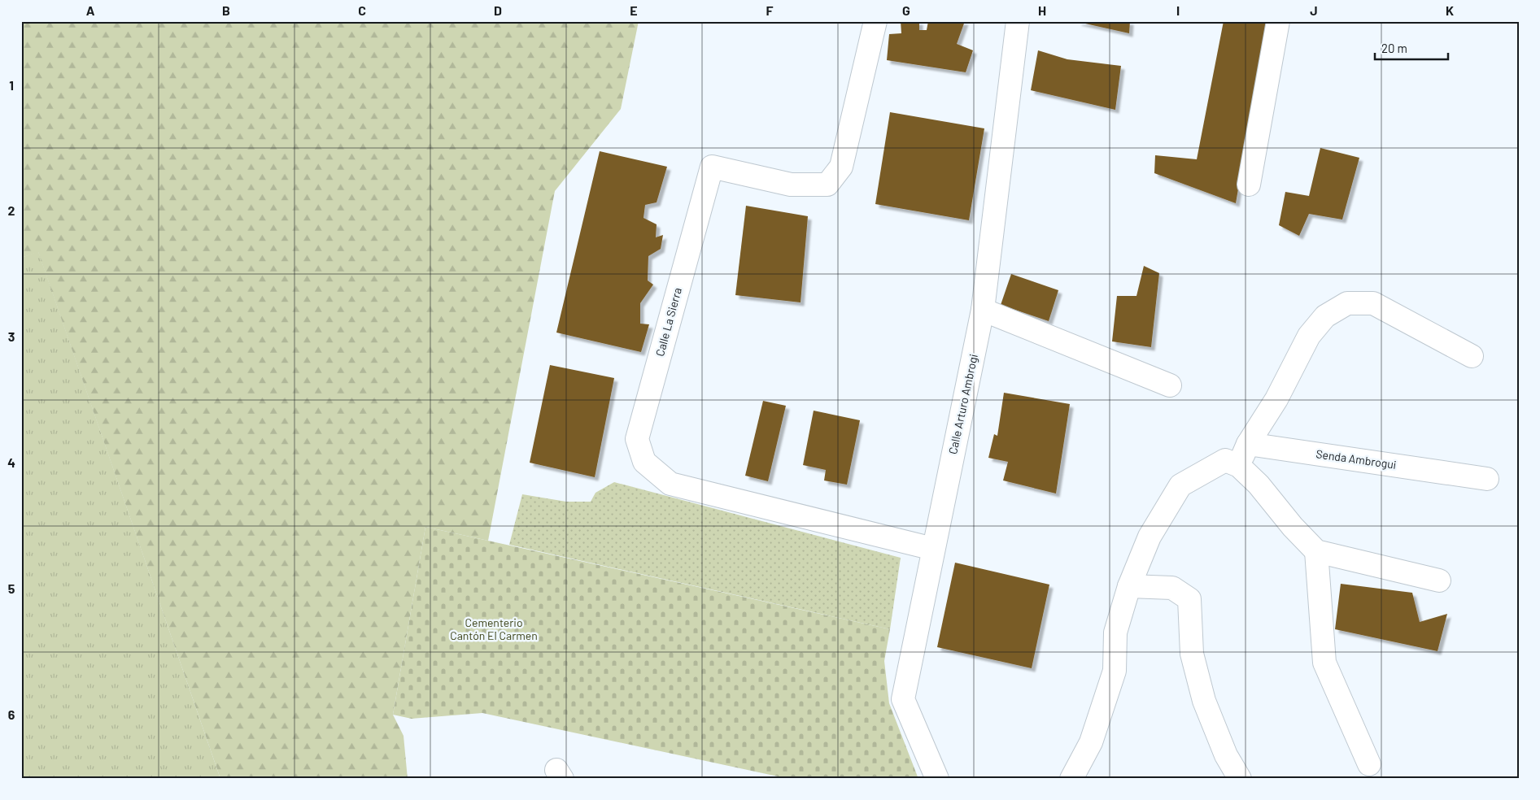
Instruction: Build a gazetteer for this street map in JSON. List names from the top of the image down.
{
  "streets": {
    "street": ["Calle La Sierra", "Calle Arturo Ambrogi", "Senda Ambrogui"]
  },
  "crossings": [
    ["Calle La Sierra", "Calle Arturo Ambrogi"]
  ],
  "parks": ["Cementerio Cantón El Carmen"],
  "scale_bar": "20 m",
  "grid": {
    "columns": [
      "A",
      "B",
      "C",
      "D",
      "E",
      "F",
      "G",
      "H",
      "I",
      "J",
      "K"
    ],
    "rows": [
      "1",
      "2",
      "3",
      "4",
      "5",
      "6"
    ]
  }
}
